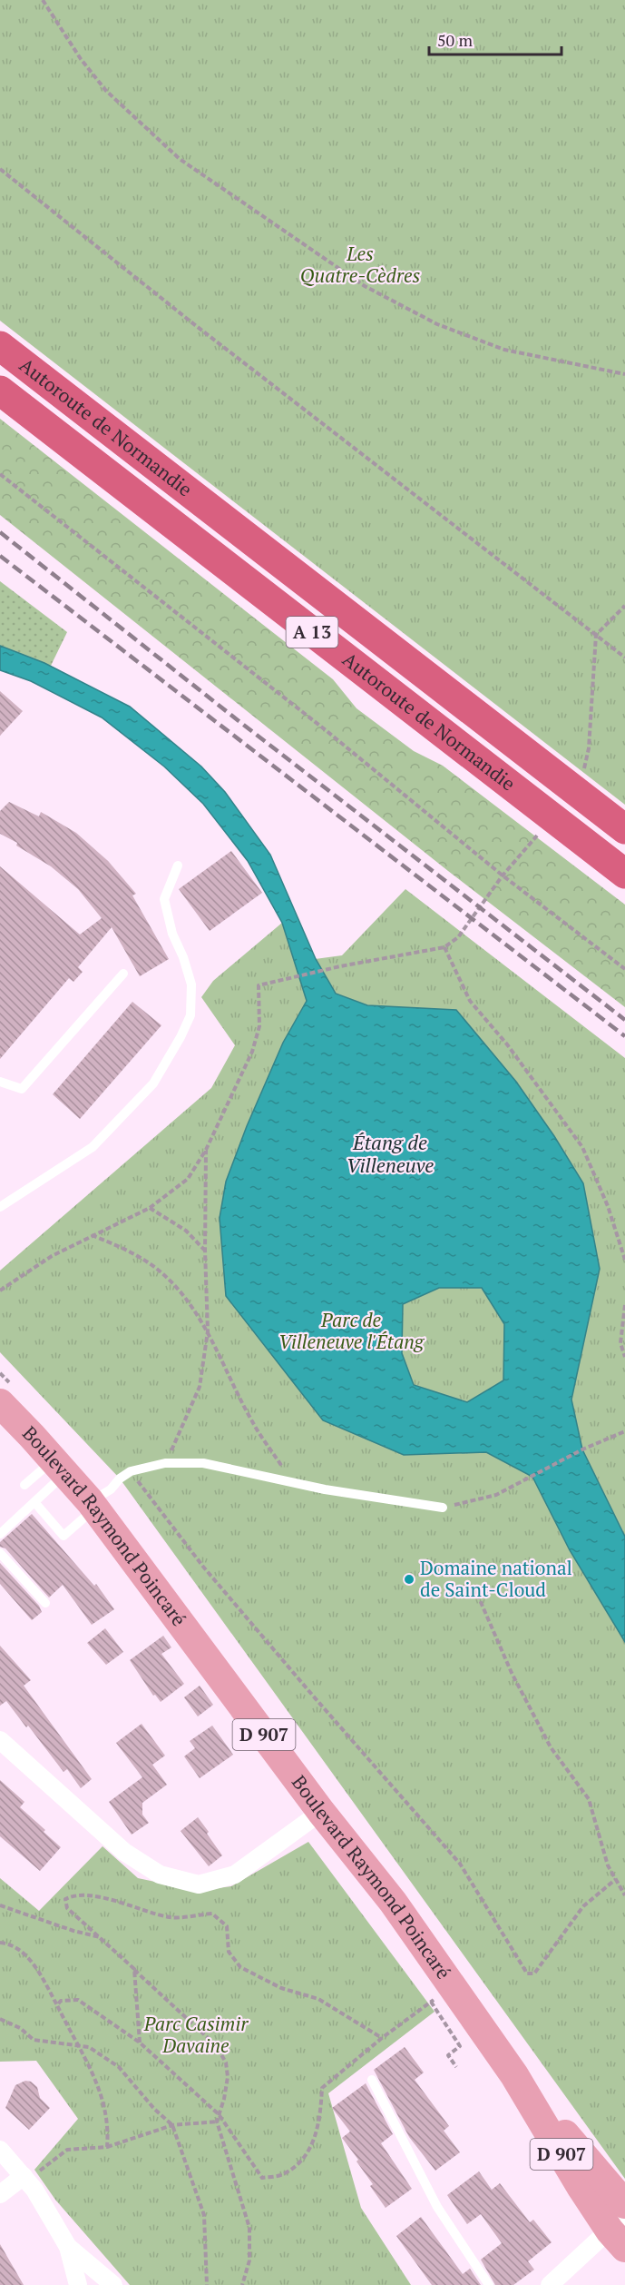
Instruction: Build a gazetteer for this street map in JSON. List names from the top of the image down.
{
  "streets": {
    "highway": ["Autoroute de Normandie", "A 13"],
    "main road": ["Boulevard Raymond Poincaré", "D 907"]
  },
  "water": ["Étang de Villeneuve"],
  "parks": ["Les Quatre-Cèdres", "Parc de Villeneuve l'Étang", "Parc Casimir Davaine"],
  "places": ["Domaine national de Saint-Cloud"],
  "scale_bar": "50 m"
}
